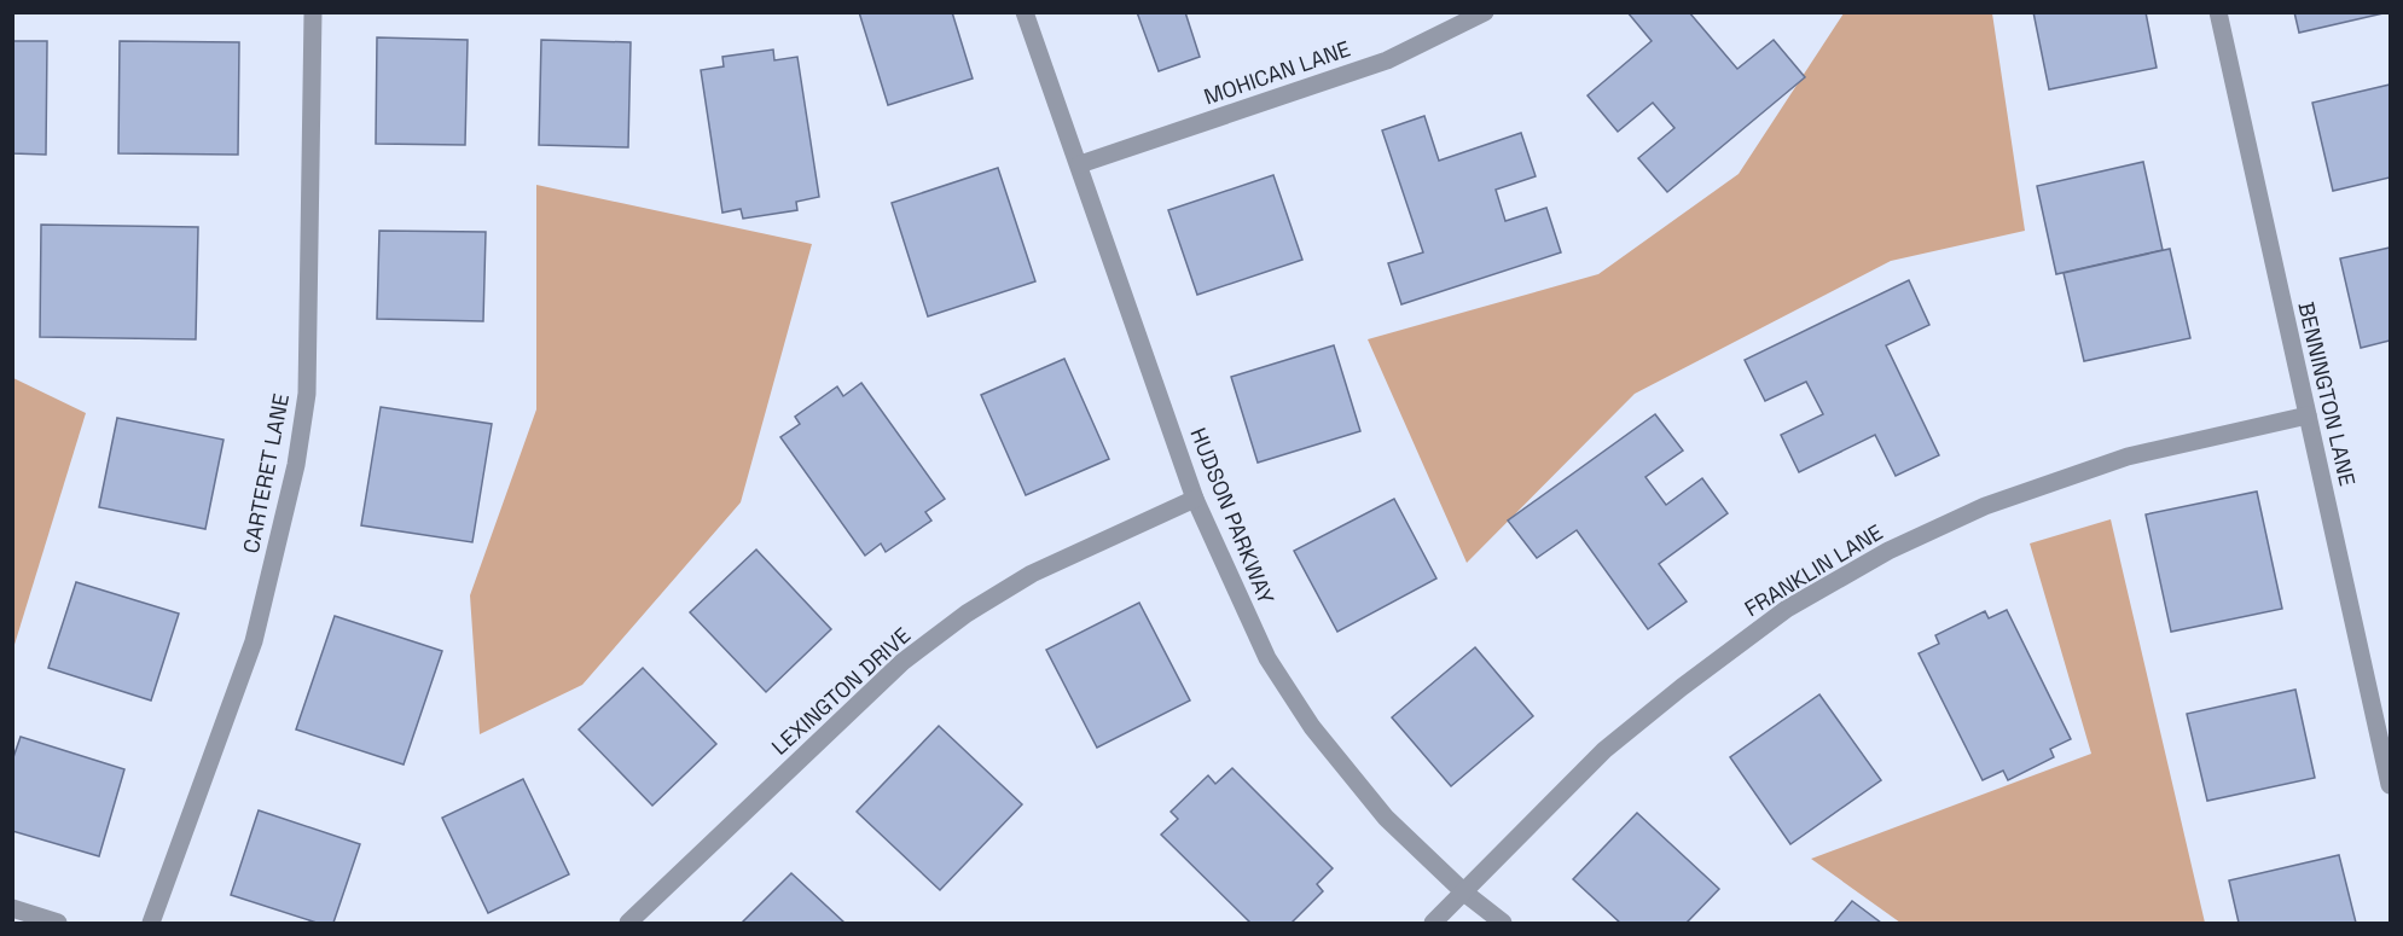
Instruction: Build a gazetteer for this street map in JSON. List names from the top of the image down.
{
  "streets": {
    "street": [
      "MOHICAN LANE",
      "BENNINGTON LANE",
      "CARTERET LANE",
      "HUDSON PARKWAY",
      "FRANKLIN LANE",
      "LEXINGTON DRIVE"
    ]
  },
  "crossings": [
    ["MOHICAN LANE", "HUDSON PARKWAY"],
    ["BENNINGTON LANE", "FRANKLIN LANE"],
    ["HUDSON PARKWAY", "FRANKLIN LANE"],
    ["HUDSON PARKWAY", "LEXINGTON DRIVE"]
  ]
}
